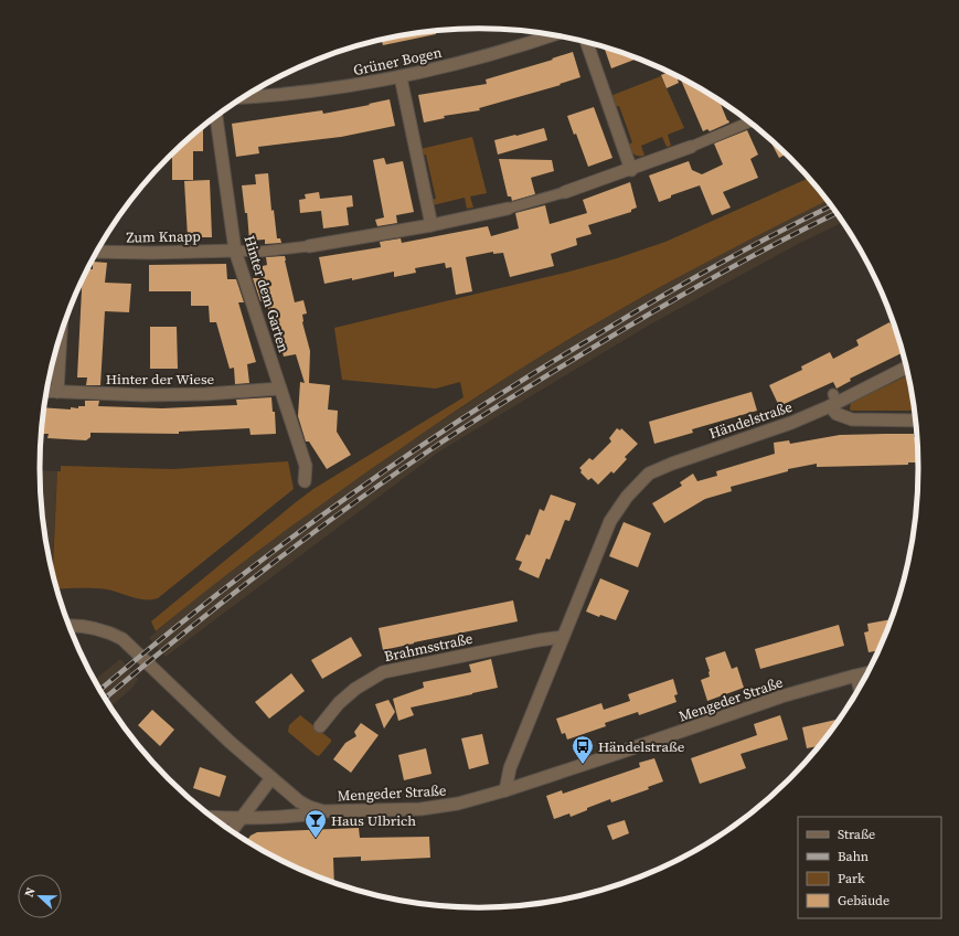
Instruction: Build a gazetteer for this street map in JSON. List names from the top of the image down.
{
  "streets": {
    "street": [
      "Grüner Bogen",
      "Zum Knapp",
      "Hinter dem Garten",
      "Hinter der Wiese",
      "Händelstraße",
      "Brahmsstraße",
      "Mengeder Straße"
    ]
  },
  "crossings": [
    ["Zum Knapp", "Hinter dem Garten"],
    ["Hinter dem Garten", "Hinter der Wiese"],
    ["Händelstraße", "Brahmsstraße"],
    ["Händelstraße", "Mengeder Straße"]
  ],
  "places": {
    "bus stop": ["Händelstraße"],
    "bar": ["Haus Ulbrich"]
  },
  "legend": [
    "Straße",
    "Bahn",
    "Park",
    "Gebäude"
  ],
  "north": "left"
}
